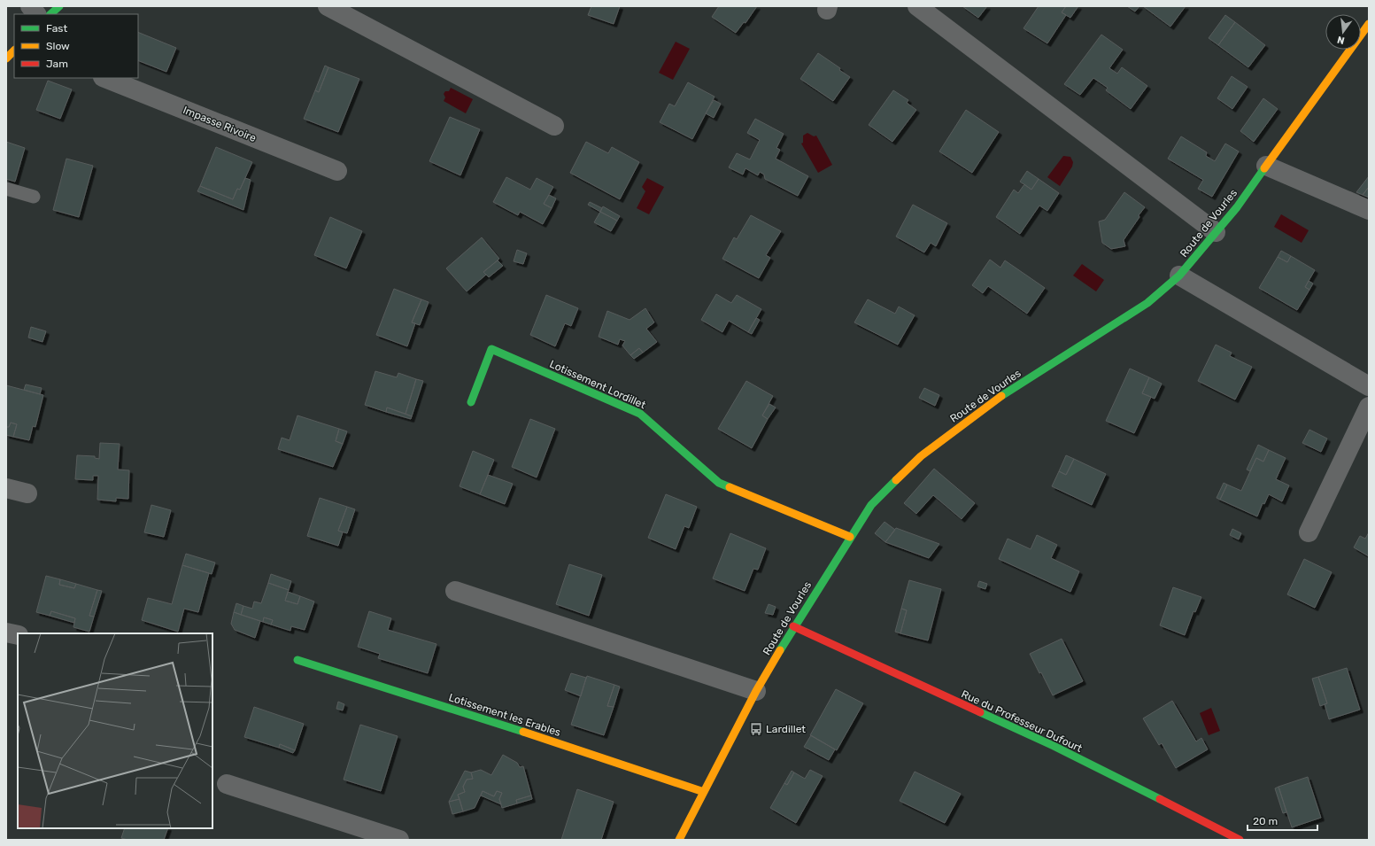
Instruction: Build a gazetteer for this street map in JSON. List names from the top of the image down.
{
  "streets": {
    "street": [
      "Impasse Rivoire",
      "Route de Vourles",
      "Lotissement Lordillet",
      "Lotissement les Erables",
      "Rue du Professeur Dufourt"
    ]
  },
  "crossings": [
    ["Route de Vourles", "Lotissement Lordillet"],
    ["Route de Vourles", "Lotissement les Erables"],
    ["Route de Vourles", "Rue du Professeur Dufourt"]
  ],
  "places": {
    "bus stop": ["Lardillet"]
  },
  "legend": ["Fast", "Slow", "Jam"],
  "scale_bar": "20 m",
  "north": "bottom"
}
